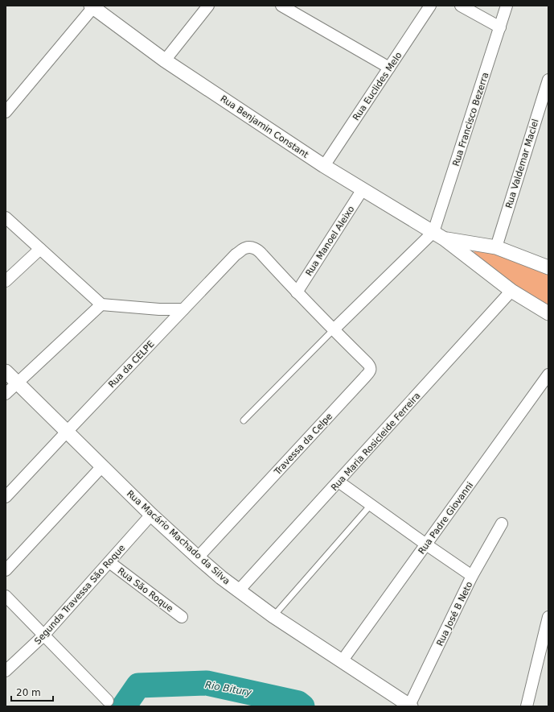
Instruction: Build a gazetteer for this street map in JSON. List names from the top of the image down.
{
  "streets": {
    "street": [
      "Rua Euclides Melo",
      "Rua Francisco Bezerra",
      "Rua Benjamin Constant",
      "Rua Valdemar Maciel",
      "Rua Manoel Aleixo",
      "Rua da CELPE",
      "Rua Maria Rosicleide Ferreira",
      "Travessa da Celpe",
      "Rua Padre Giovanni",
      "Rua Macário Machado da Silva",
      "Rua São Roque",
      "Segunda Travessa São Roque",
      "Rua José B Neto"
    ]
  },
  "crossings": [
    ["Rua Euclides Melo", "Rua Benjamin Constant"],
    ["Rua Francisco Bezerra", "Rua Benjamin Constant"],
    ["Rua Benjamin Constant", "Rua Valdemar Maciel"],
    ["Rua Benjamin Constant", "Rua Manoel Aleixo"],
    ["Rua Benjamin Constant", "Rua Maria Rosicleide Ferreira"],
    ["Rua Manoel Aleixo", "Travessa da Celpe"],
    ["Rua da CELPE", "Travessa da Celpe"],
    ["Rua da CELPE", "Rua Macário Machado da Silva"],
    ["Rua Maria Rosicleide Ferreira", "Rua Macário Machado da Silva"],
    ["Travessa da Celpe", "Rua Macário Machado da Silva"],
    ["Rua Padre Giovanni", "Rua Macário Machado da Silva"],
    ["Rua Macário Machado da Silva", "Segunda Travessa São Roque"],
    ["Rua Macário Machado da Silva", "Rua José B Neto"],
    ["Rua São Roque", "Segunda Travessa São Roque"]
  ],
  "water": ["Rio Bitury"],
  "scale_bar": "20 m"
}
